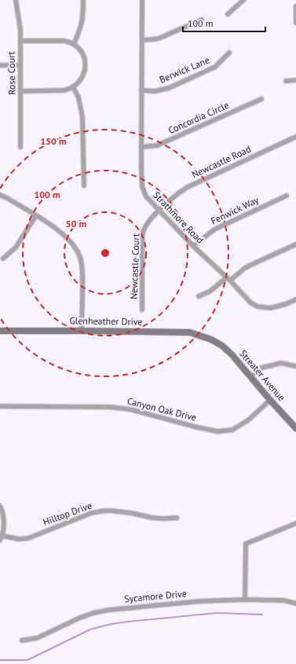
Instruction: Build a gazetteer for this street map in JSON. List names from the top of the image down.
{
  "streets": {
    "street": [
      "Berwick Lane",
      "Rose Court",
      "Concordia Circle",
      "Newcastle Road",
      "Fenwick Way",
      "Strathmore Road",
      "Newcastle Court",
      "Glenheather Drive",
      "Streater Avenue",
      "Canyon Oak Drive",
      "Hilltop Drive",
      "Sycamore Drive"
    ]
  },
  "crossings": [
    ["Berwick Lane", "Strathmore Road"],
    ["Concordia Circle", "Strathmore Road"],
    ["Newcastle Road", "Strathmore Road"],
    ["Newcastle Road", "Newcastle Court"],
    ["Fenwick Way", "Strathmore Road"],
    ["Strathmore Road", "Newcastle Court"],
    ["Glenheather Drive", "Streater Avenue"],
    ["Streater Avenue", "Canyon Oak Drive"]
  ],
  "scale_bar": "100 m",
  "rings": ["150 m", "100 m", "50 m"]
}
